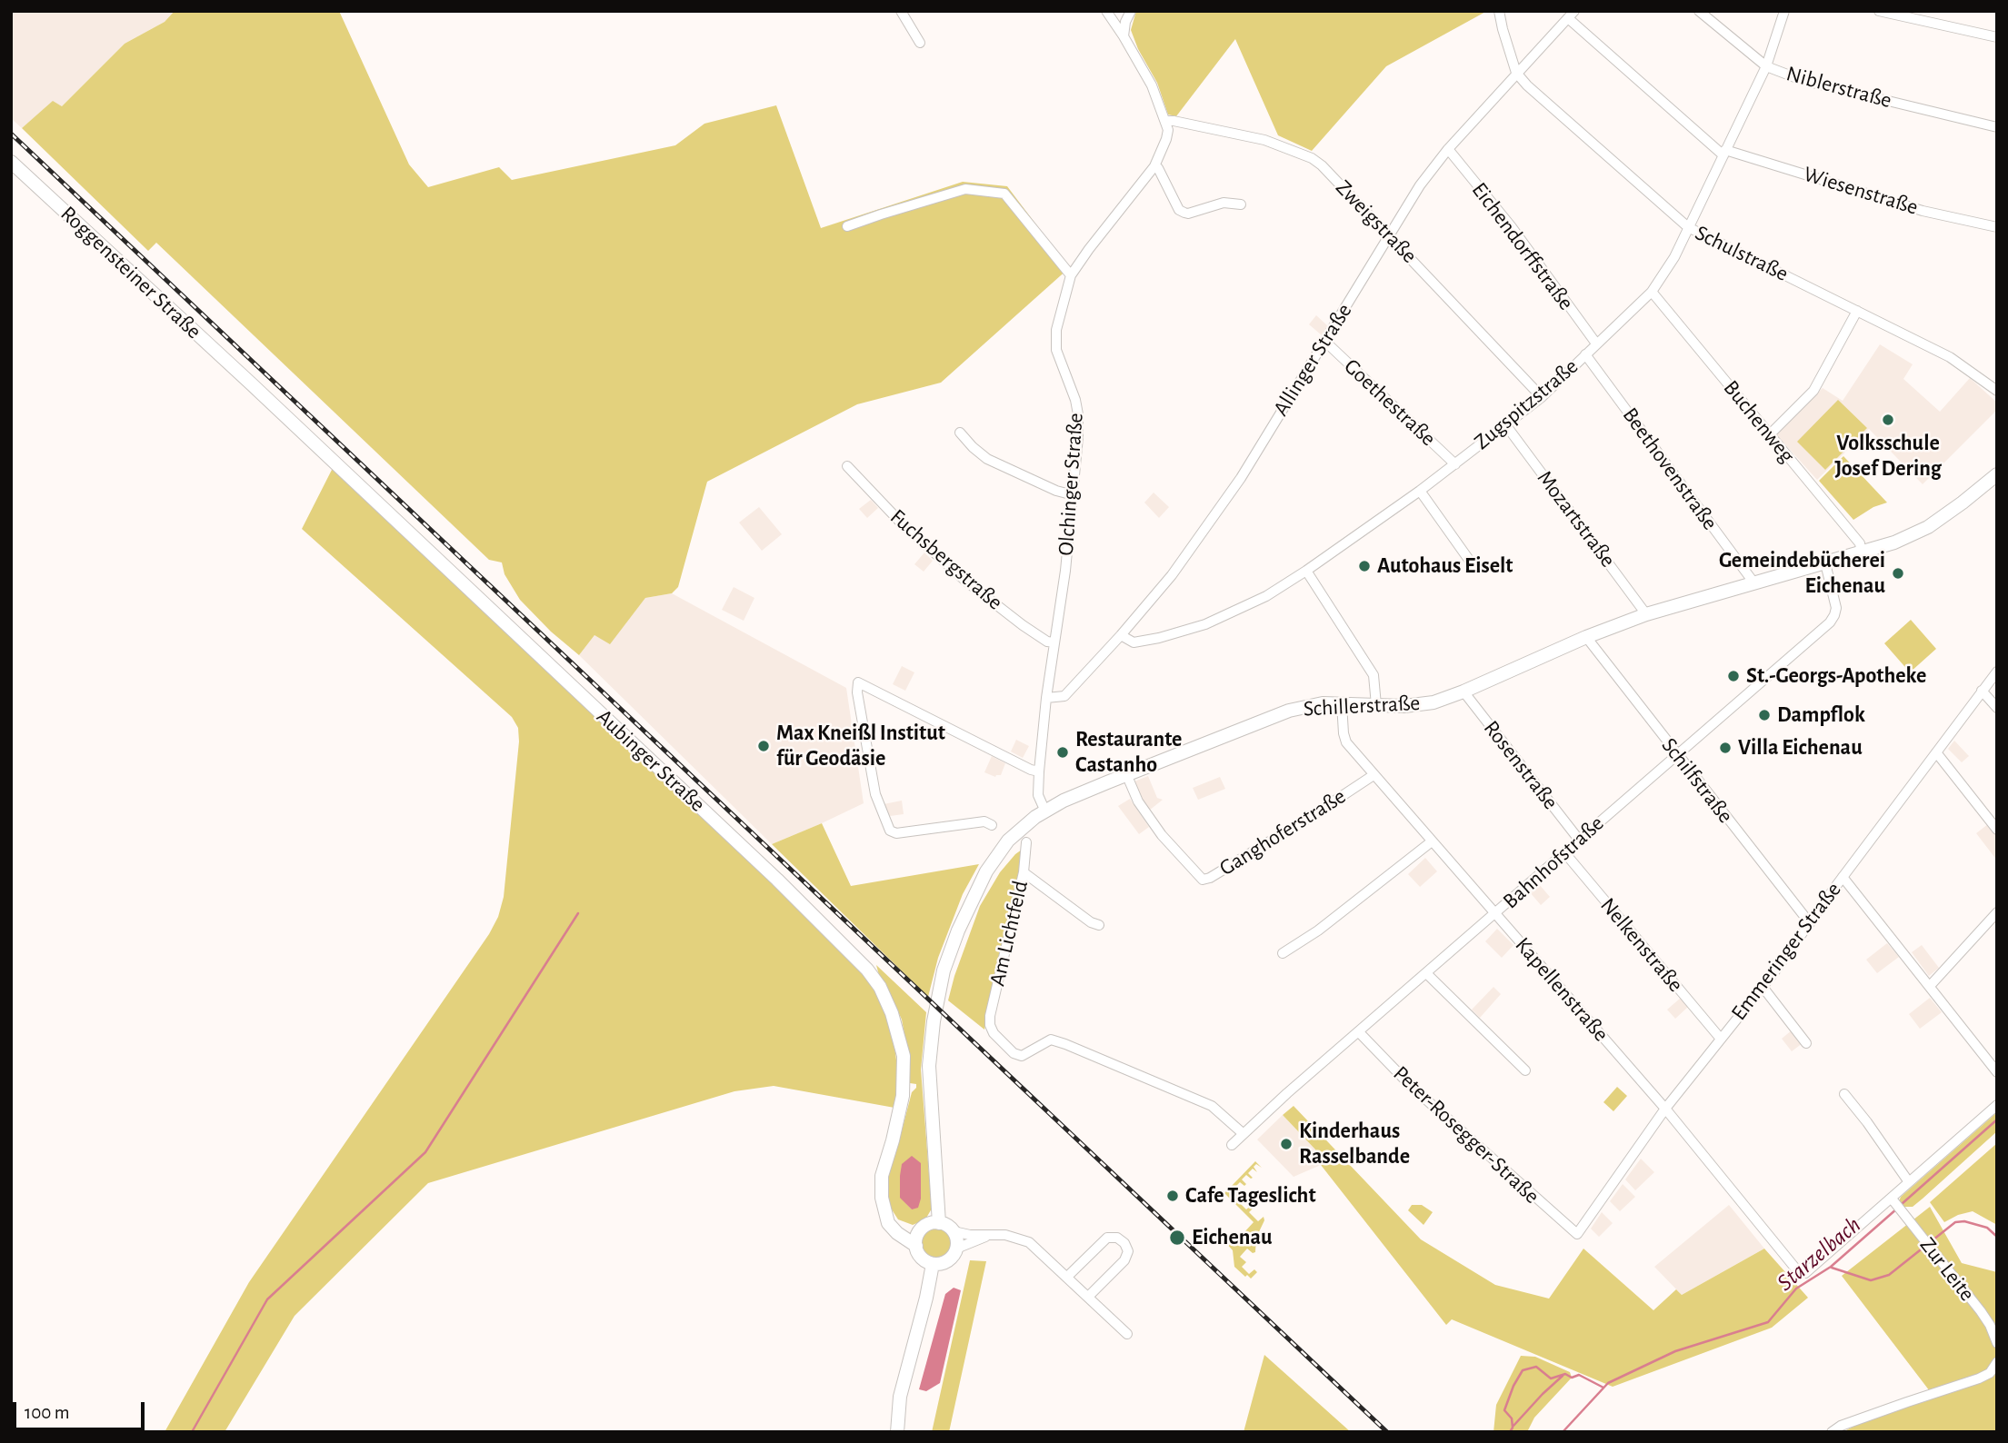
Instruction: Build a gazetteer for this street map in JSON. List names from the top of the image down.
{
  "streets": {
    "main road": ["Roggensteiner Straße", "Schillerstraße", "Aubinger Straße"],
    "street": [
      "Niblerstraße",
      "Wiesenstraße",
      "Zweigstraße",
      "Eichendorffstraße",
      "Schulstraße",
      "Allinger Straße",
      "Goethestraße",
      "Zugspitzstraße",
      "Buchenweg",
      "Beethovenstraße",
      "Olchinger Straße",
      "Mozartstraße",
      "Fuchsbergstraße",
      "Rosenstraße",
      "Schilfstraße",
      "Ganghoferstraße",
      "Bahnhofstraße",
      "Am Lichtfeld",
      "Nelkenstraße",
      "Emmeringer Straße",
      "Kapellenstraße",
      "Peter-Rosegger-Straße",
      "Zur Leite"
    ]
  },
  "crossings": [
    ["Niblerstraße", "Zugspitzstraße"],
    ["Wiesenstraße", "Allinger Straße"],
    ["Wiesenstraße", "Zugspitzstraße"],
    ["Zweigstraße", "Allinger Straße"],
    ["Zweigstraße", "Zugspitzstraße"],
    ["Zweigstraße", "Olchinger Straße"],
    ["Eichendorffstraße", "Allinger Straße"],
    ["Eichendorffstraße", "Zugspitzstraße"],
    ["Schulstraße", "Allinger Straße"],
    ["Schulstraße", "Zugspitzstraße"],
    ["Roggensteiner Straße", "Aubinger Straße"],
    ["Allinger Straße", "Goethestraße"],
    ["Allinger Straße", "Zugspitzstraße"],
    ["Allinger Straße", "Olchinger Straße"],
    ["Goethestraße", "Zugspitzstraße"],
    ["Zugspitzstraße", "Buchenweg"],
    ["Zugspitzstraße", "Beethovenstraße"],
    ["Zugspitzstraße", "Mozartstraße"],
    ["Buchenweg", "Schillerstraße"],
    ["Beethovenstraße", "Schillerstraße"],
    ["Olchinger Straße", "Fuchsbergstraße"],
    ["Olchinger Straße", "Schillerstraße"],
    ["Mozartstraße", "Schillerstraße"],
    ["Schillerstraße", "Aubinger Straße"],
    ["Schillerstraße", "Rosenstraße"],
    ["Schillerstraße", "Schilfstraße"],
    ["Schillerstraße", "Ganghoferstraße"],
    ["Schillerstraße", "Bahnhofstraße"],
    ["Schillerstraße", "Kapellenstraße"],
    ["Rosenstraße", "Bahnhofstraße"],
    ["Schilfstraße", "Bahnhofstraße"],
    ["Schilfstraße", "Emmeringer Straße"],
    ["Ganghoferstraße", "Kapellenstraße"],
    ["Bahnhofstraße", "Am Lichtfeld"],
    ["Bahnhofstraße", "Nelkenstraße"],
    ["Bahnhofstraße", "Kapellenstraße"],
    ["Bahnhofstraße", "Peter-Rosegger-Straße"],
    ["Nelkenstraße", "Emmeringer Straße"],
    ["Emmeringer Straße", "Kapellenstraße"],
    ["Emmeringer Straße", "Peter-Rosegger-Straße"],
    ["Kapellenstraße", "Zur Leite"]
  ],
  "water": ["Starzelbach"],
  "places": [
    "Volksschule Josef Dering",
    "Autohaus Eiselt",
    "Gemeindebücherei Eichenau",
    "St.-Georgs-Apotheke",
    "Dampflok",
    "Max Kneißl Institut für Geodäsie",
    "Villa Eichenau",
    "Restaurante Castanho",
    "Kinderhaus Rasselbande",
    "Cafe Tageslicht",
    "Eichenau"
  ],
  "scale_bar": "100 m"
}
